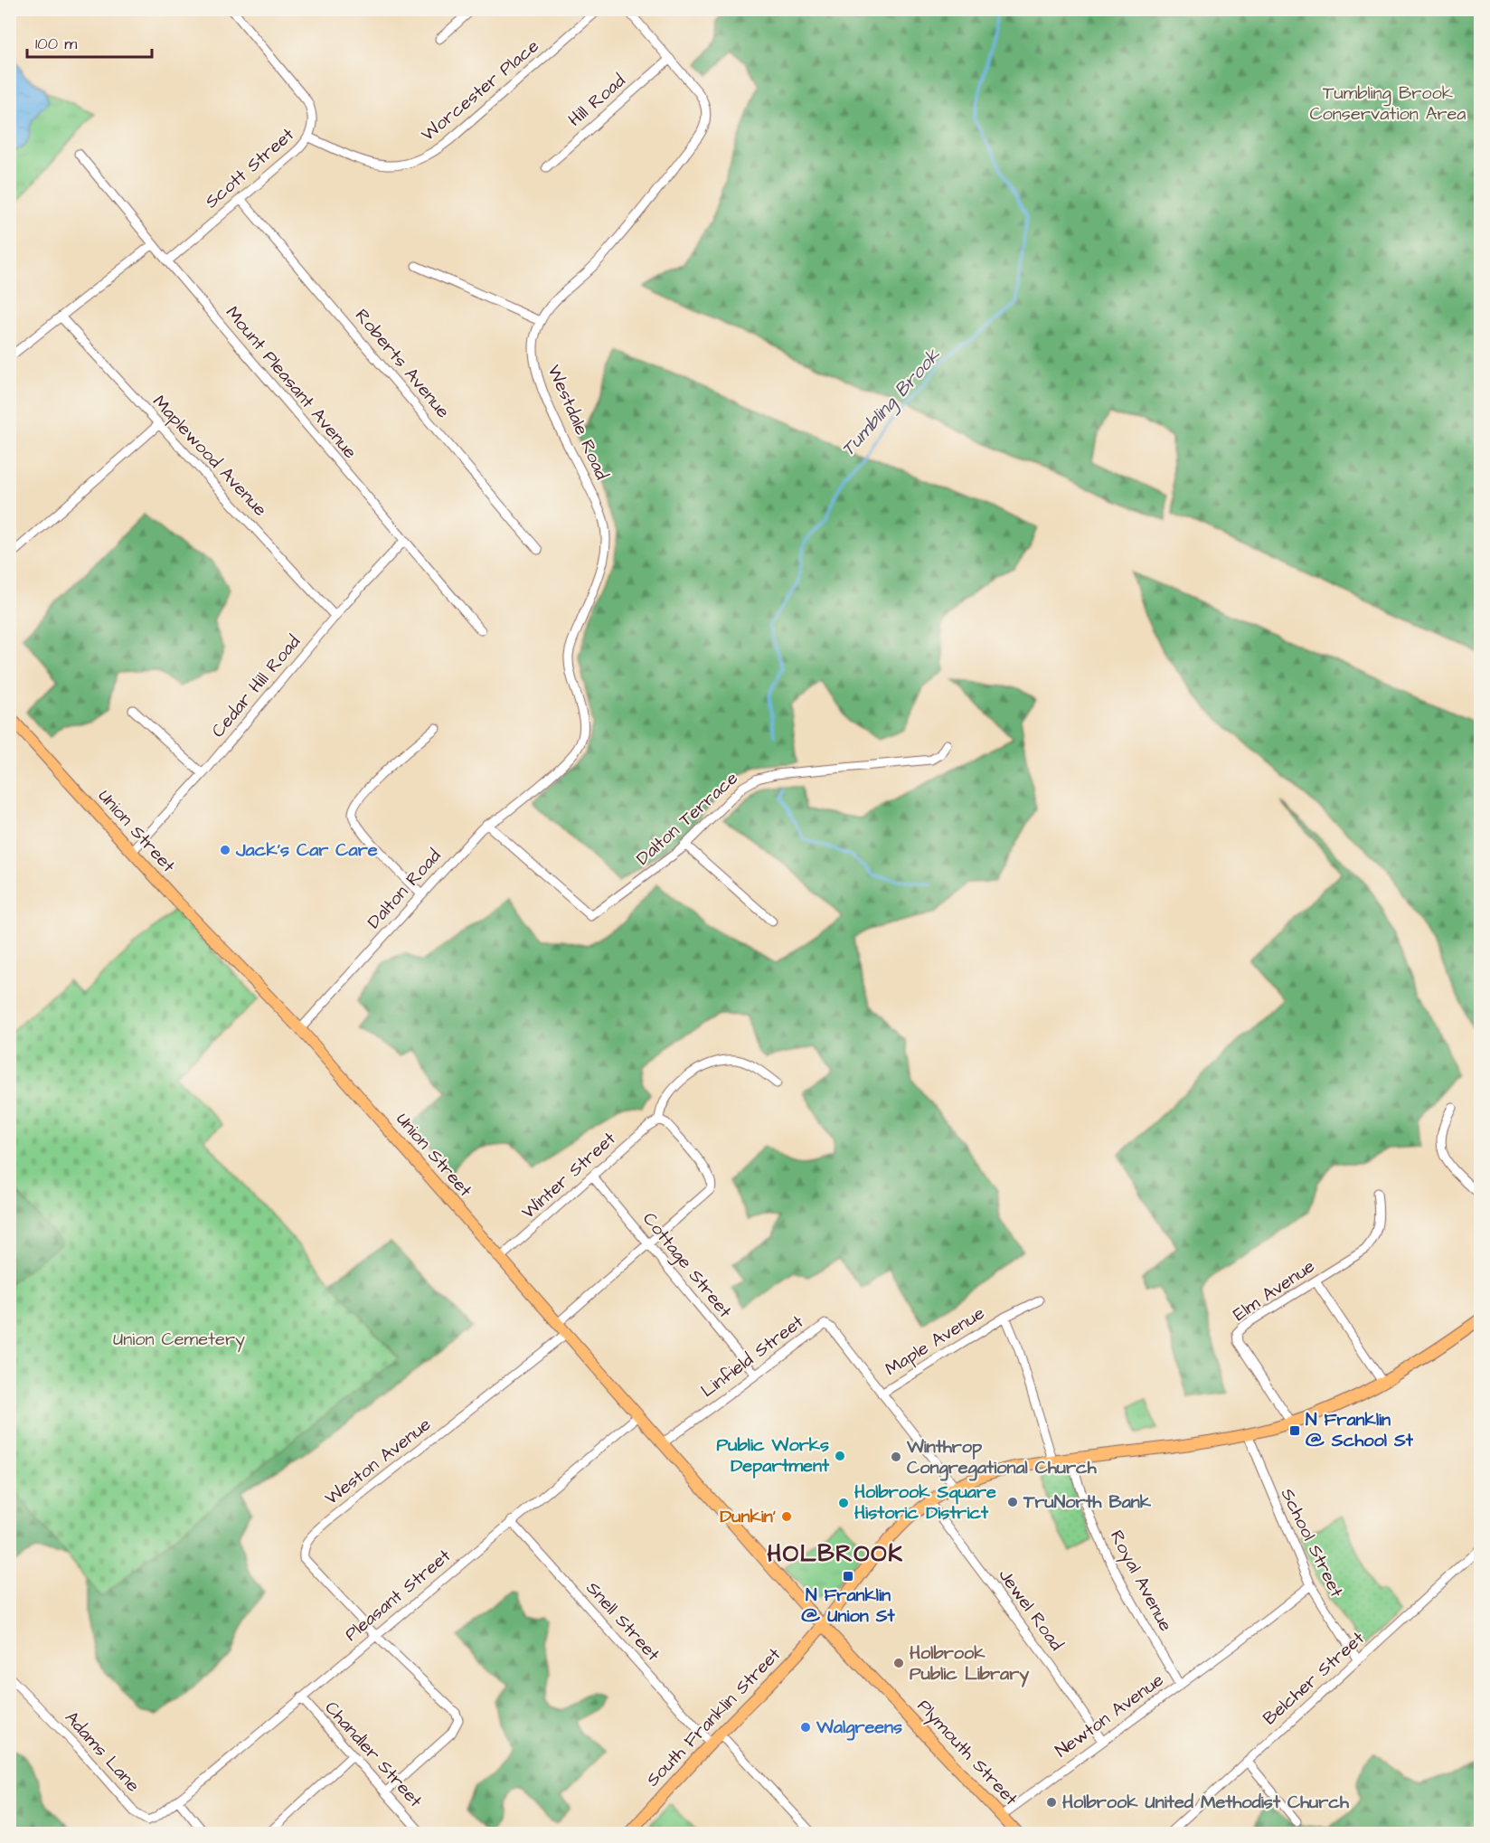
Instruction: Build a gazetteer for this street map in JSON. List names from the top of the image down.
{
  "streets": {
    "main road": ["Union Street", "South Franklin Street", "Plymouth Street"],
    "street": [
      "Worcester Place",
      "Hill Road",
      "Scott Street",
      "Roberts Avenue",
      "Mount Pleasant Avenue",
      "Westdale Road",
      "Maplewood Avenue",
      "Cedar Hill Road",
      "Dalton Terrace",
      "Dalton Road",
      "Winter Street",
      "Cottage Street",
      "Elm Avenue",
      "Maple Avenue",
      "Linfield Street",
      "Weston Avenue",
      "School Street",
      "Royal Avenue",
      "Pleasant Street",
      "Jewel Road",
      "Snell Street",
      "Belcher Street",
      "Newton Avenue",
      "Adams Lane",
      "Chandler Street"
    ]
  },
  "crossings": [
    ["Worcester Place", "Scott Street"],
    ["Hill Road", "Westdale Road"],
    ["Scott Street", "Roberts Avenue"],
    ["Scott Street", "Mount Pleasant Avenue"],
    ["Mount Pleasant Avenue", "Cedar Hill Road"],
    ["Westdale Road", "Dalton Road"],
    ["Maplewood Avenue", "Cedar Hill Road"],
    ["Cedar Hill Road", "Union Street"],
    ["Dalton Terrace", "Dalton Road"],
    ["Union Street", "Dalton Road"],
    ["Union Street", "Winter Street"],
    ["Union Street", "Linfield Street"],
    ["Union Street", "Weston Avenue"],
    ["Union Street", "Pleasant Street"],
    ["Union Street", "South Franklin Street"],
    ["Union Street", "Plymouth Street"],
    ["Winter Street", "Cottage Street"],
    ["Cottage Street", "Linfield Street"],
    ["Elm Avenue", "South Franklin Street"],
    ["Maple Avenue", "Linfield Street"],
    ["Maple Avenue", "South Franklin Street"],
    ["Linfield Street", "South Franklin Street"],
    ["Weston Avenue", "Pleasant Street"],
    ["School Street", "Belcher Street"],
    ["School Street", "Newton Avenue"],
    ["School Street", "South Franklin Street"],
    ["Royal Avenue", "Newton Avenue"],
    ["Royal Avenue", "South Franklin Street"],
    ["Pleasant Street", "Snell Street"],
    ["Pleasant Street", "Adams Lane"],
    ["Pleasant Street", "Chandler Street"],
    ["Jewel Road", "Newton Avenue"],
    ["Jewel Road", "South Franklin Street"],
    ["Snell Street", "South Franklin Street"],
    ["Newton Avenue", "Plymouth Street"],
    ["South Franklin Street", "Plymouth Street"]
  ],
  "districts": ["HOLBROOK"],
  "water": ["Tumbling Brook"],
  "parks": ["Tumbling Brook Conservation Area", "Union Cemetery"],
  "places": {
    "other": [
      "Jack's Car Care",
      "Public Works Department",
      "Winthrop Congregational Church",
      "TruNorth Bank",
      "Holbrook Square Historic District",
      "Dunkin'",
      "Holbrook Public Library",
      "Walgreens",
      "Holbrook United Methodist Church"
    ],
    "transit": ["N Franklin @ School St", "N Franklin @ Union St"]
  },
  "scale_bar": "100 m"
}
